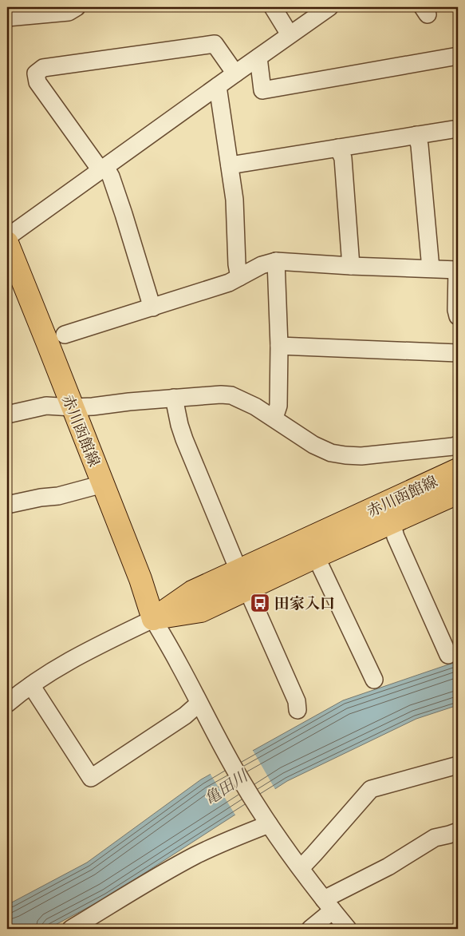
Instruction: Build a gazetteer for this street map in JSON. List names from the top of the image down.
{
  "streets": {
    "main road": ["赤川函館線"]
  },
  "water": ["亀田川"],
  "places": {
    "bus stop": ["田家入口"]
  }
}
